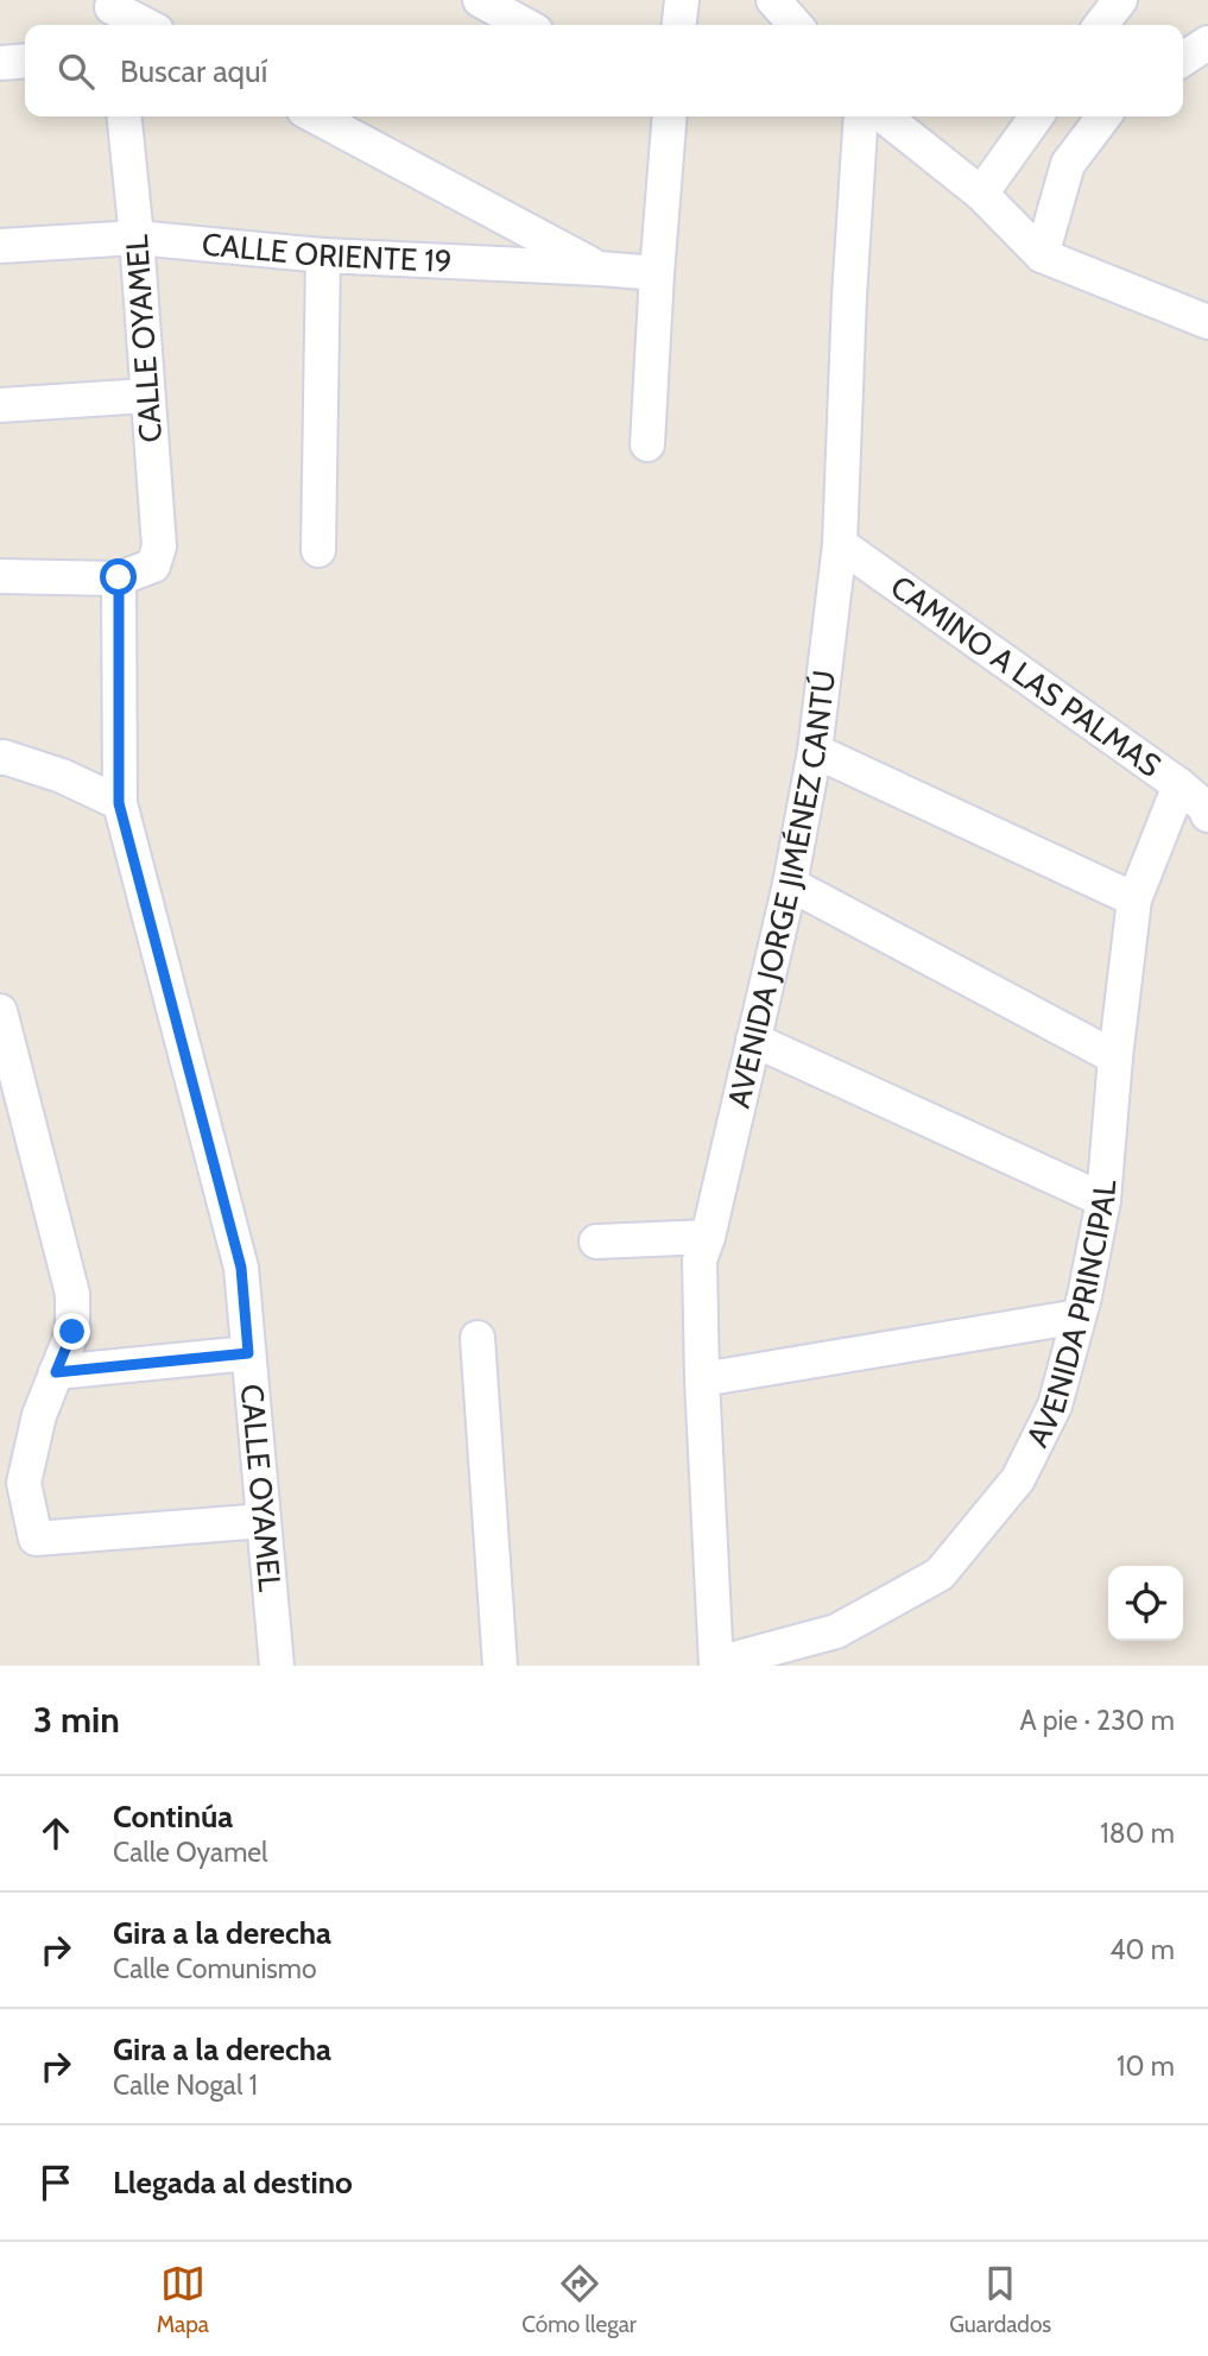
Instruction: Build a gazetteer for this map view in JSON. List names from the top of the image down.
{
  "streets": {
    "street": [
      "CALLE ORIENTE 19",
      "CALLE OYAMEL",
      "CAMINO A LAS PALMAS",
      "AVENIDA JORGE JIMÉNEZ CANTÚ",
      "AVENIDA PRINCIPAL"
    ]
  },
  "crossings": [
    ["CALLE ORIENTE 19", "CALLE OYAMEL"],
    ["CAMINO A LAS PALMAS", "AVENIDA JORGE JIMÉNEZ CANTÚ"],
    ["CAMINO A LAS PALMAS", "AVENIDA PRINCIPAL"],
    ["AVENIDA JORGE JIMÉNEZ CANTÚ", "AVENIDA PRINCIPAL"]
  ],
  "page": {
    "search": "Buscar aquí",
    "heading": ["3 min", "A pie · 230 m"],
    "list": [
      ["Continúa", "Calle Oyamel", "180 m"],
      ["Gira a la derecha", "Calle Comunismo", "40 m"],
      ["Gira a la derecha", "Calle Nogal 1", "10 m"],
      "Llegada al destino"
    ],
    "nav": ["Mapa", "Cómo llegar", "Guardados"]
  }
}
